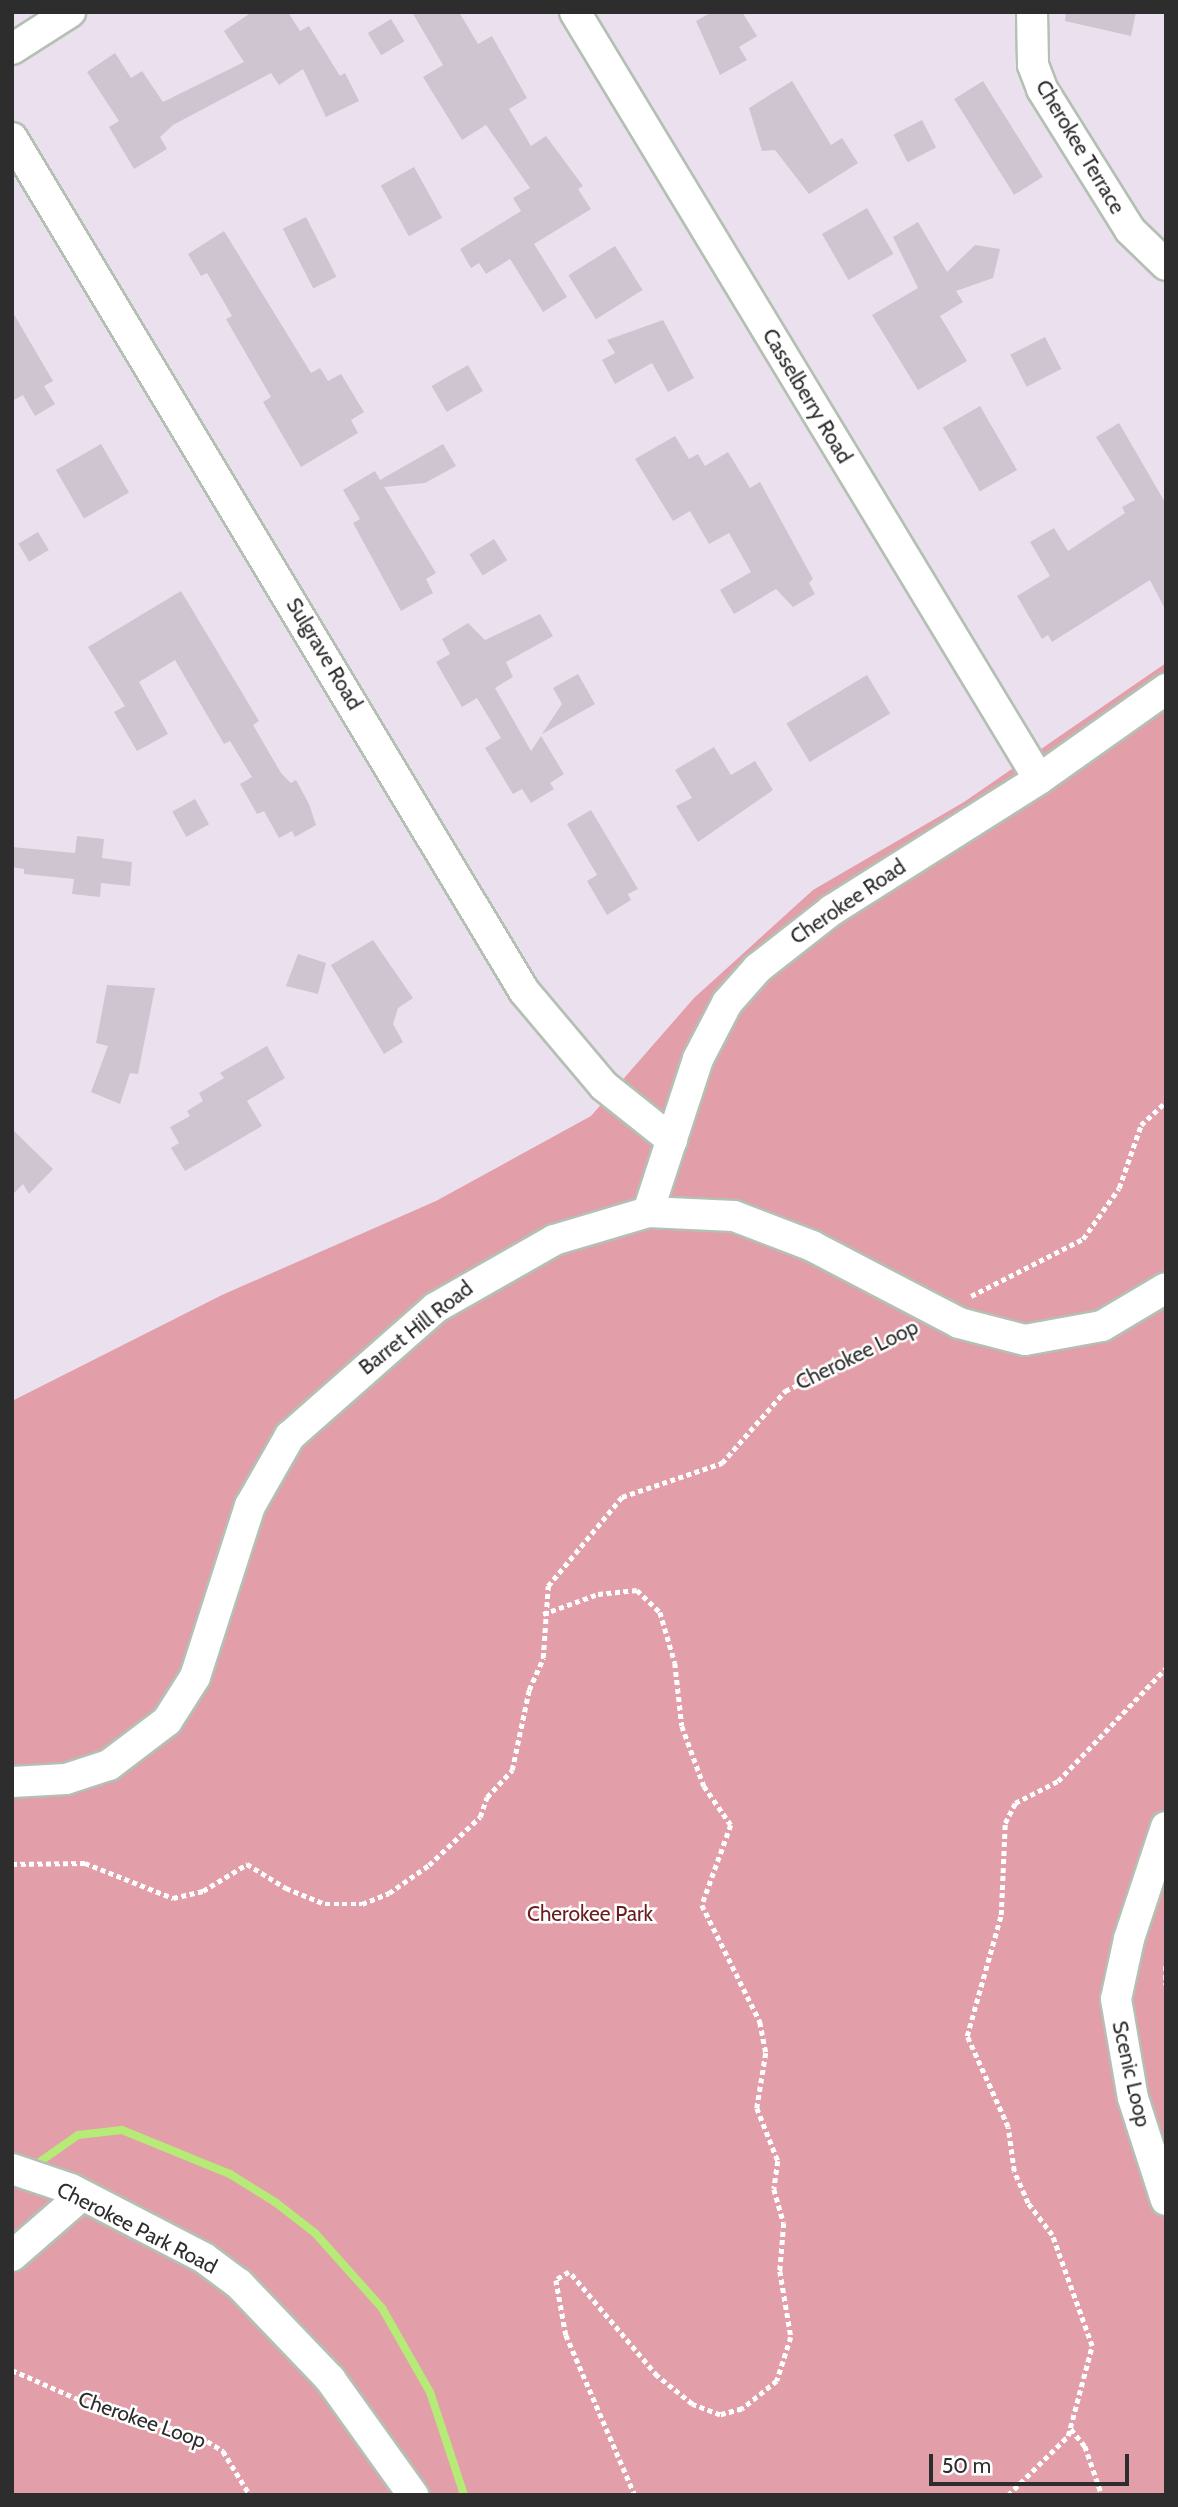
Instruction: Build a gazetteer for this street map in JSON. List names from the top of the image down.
{
  "streets": {
    "street": [
      "Cherokee Terrace",
      "Casselberry Road",
      "Sulgrave Road",
      "Cherokee Road",
      "Barret Hill Road",
      "Scenic Loop",
      "Cherokee Park Road"
    ],
    "path": ["Cherokee Loop"]
  },
  "crossings": [
    ["Casselberry Road", "Cherokee Road"],
    ["Sulgrave Road", "Cherokee Road"],
    ["Cherokee Road", "Barret Hill Road"],
    ["Barret Hill Road", "Cherokee Loop"]
  ],
  "parks": ["Cherokee Park"],
  "scale_bar": "50 m"
}
